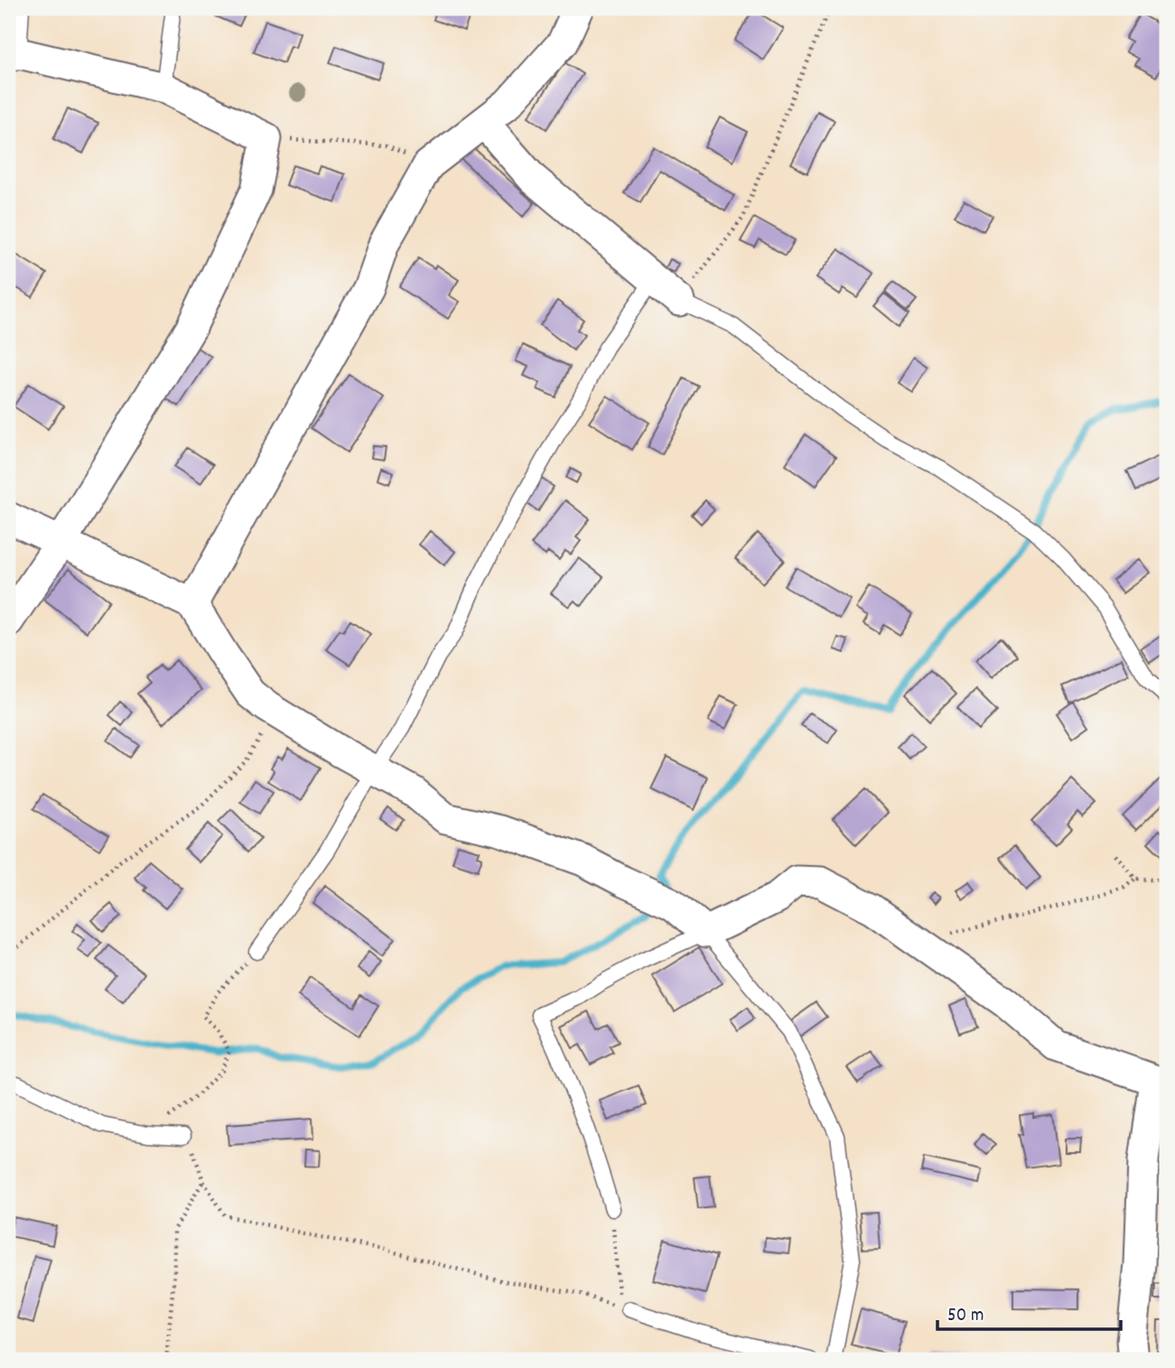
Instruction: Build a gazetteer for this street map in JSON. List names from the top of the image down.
{
  "scale_bar": "50 m"
}
